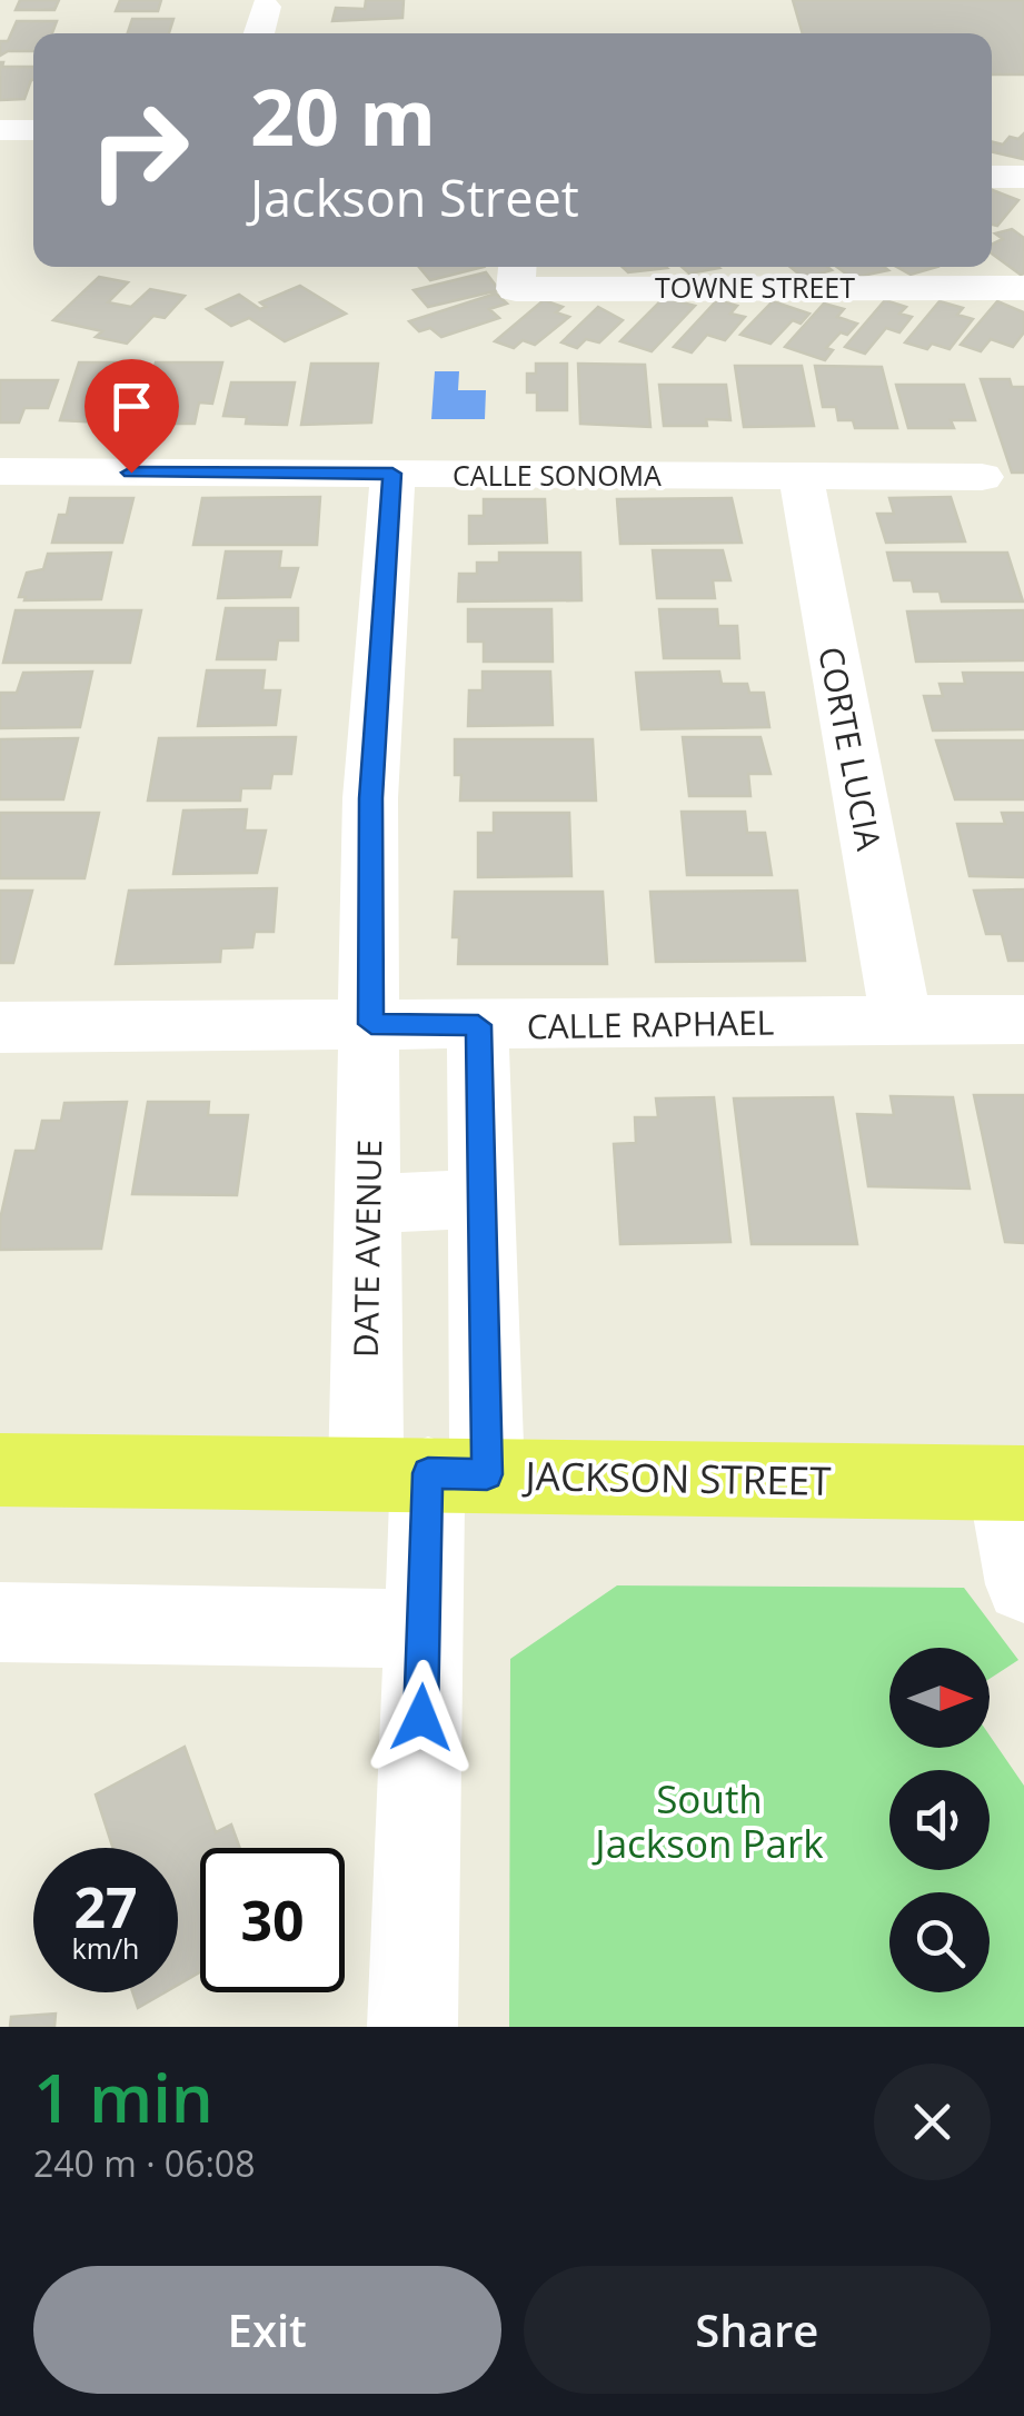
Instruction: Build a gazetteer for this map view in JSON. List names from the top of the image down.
{
  "streets": {
    "main road": ["JACKSON STREET"],
    "street": [
      "TOWNE STREET",
      "CALLE SONOMA",
      "CORTE LUCIA",
      "CALLE RAPHAEL",
      "DATE AVENUE"
    ]
  },
  "crossings": [
    ["CALLE SONOMA", "CORTE LUCIA"],
    ["CALLE SONOMA", "DATE AVENUE"],
    ["CORTE LUCIA", "CALLE RAPHAEL"],
    ["CALLE RAPHAEL", "DATE AVENUE"],
    ["DATE AVENUE", "JACKSON STREET"]
  ],
  "parks": ["South Jackson Park"],
  "north": "right",
  "page": {
    "turn": ["20 m", "Jackson Street"],
    "speed": "27 km/h",
    "limit": "30",
    "heading": ["1 min", "240 m · 06:08"],
    "buttons": ["Exit", "Share"]
  }
}
